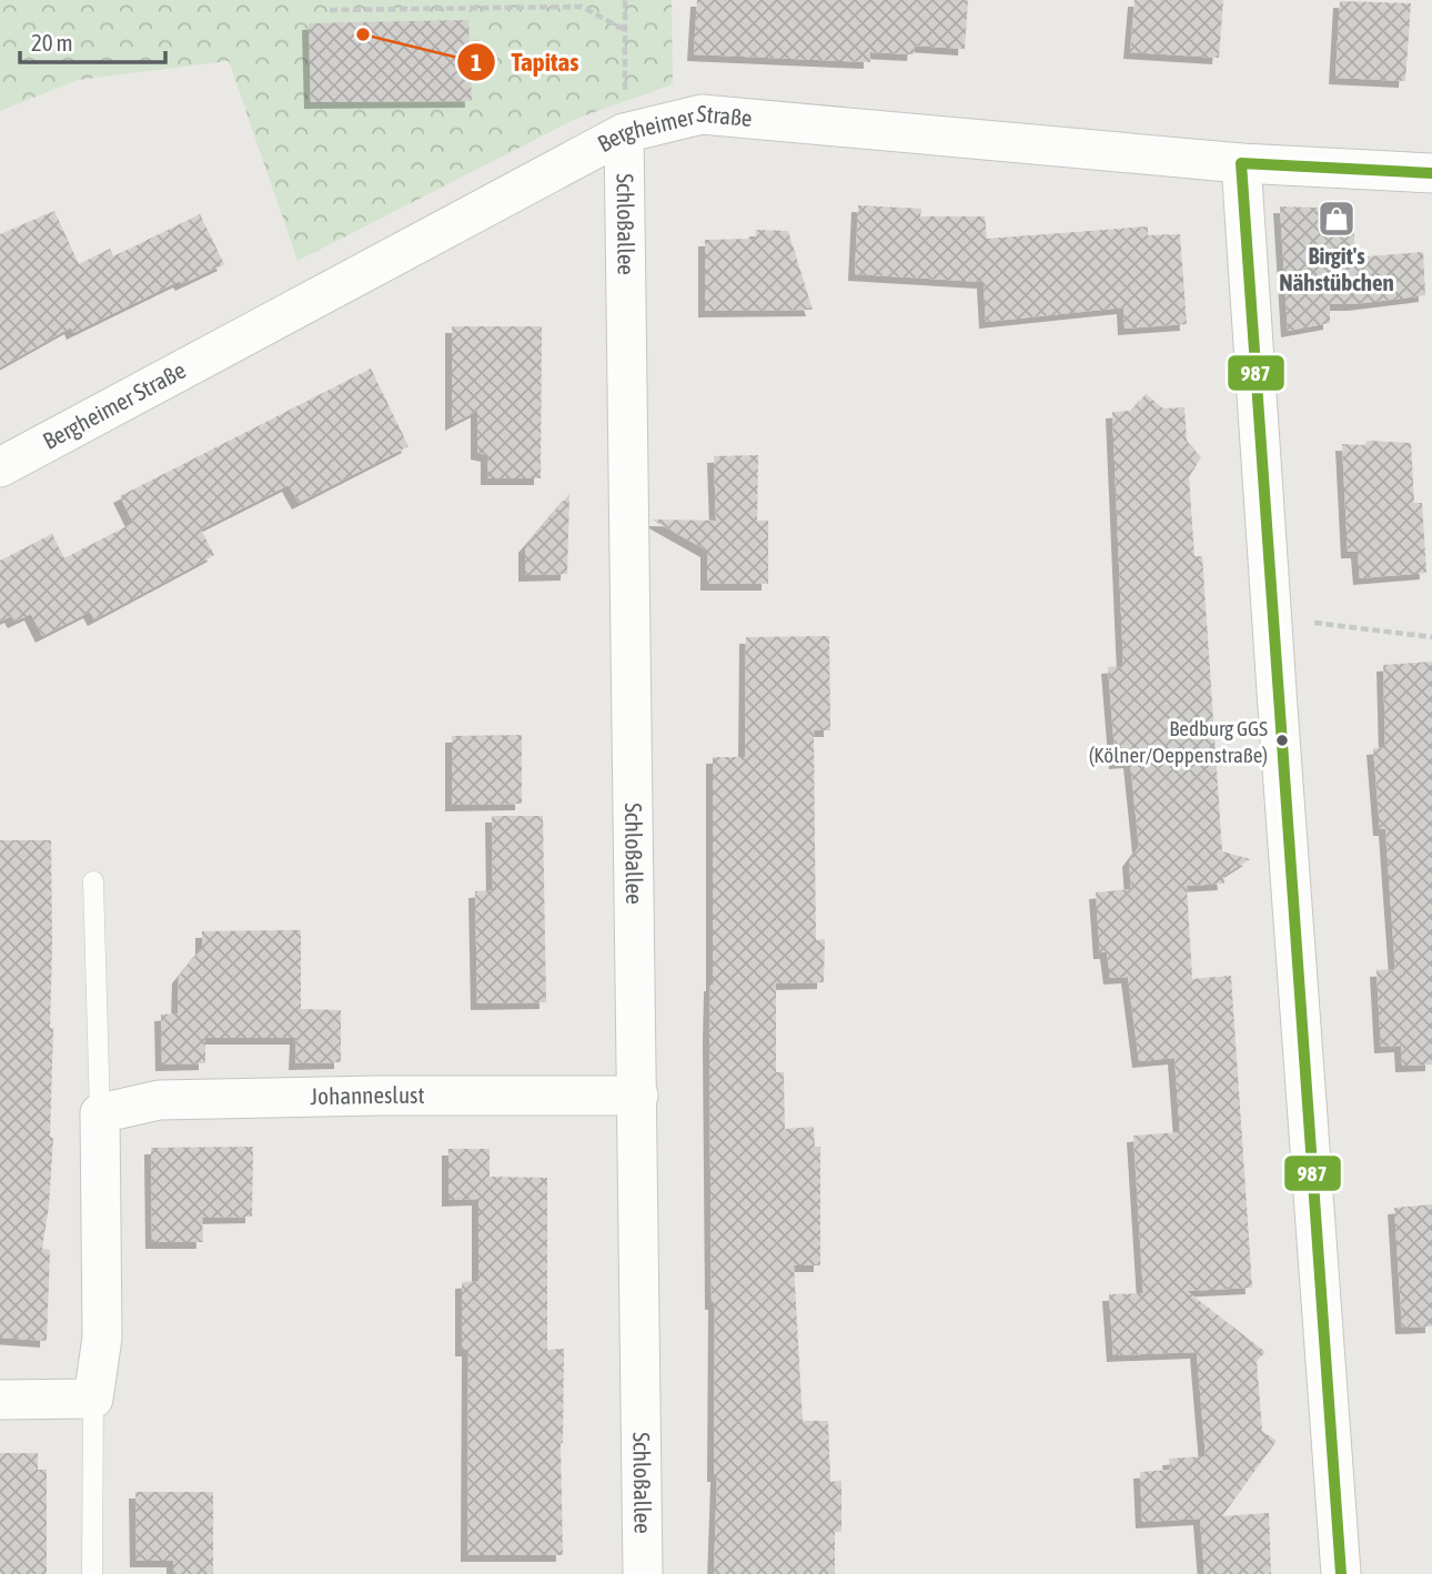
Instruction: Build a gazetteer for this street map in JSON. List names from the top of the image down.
{
  "streets": {
    "street": ["Bergheimer Straße", "Schloßallee", "Johanneslust"]
  },
  "crossings": [
    ["Bergheimer Straße", "Schloßallee"],
    ["Schloßallee", "Johanneslust"]
  ],
  "places": {
    "other": ["Tapitas", "Bedburg GGS (Kölner/Oeppenstraße)"],
    "shop": ["Birgit's Nähstübchen"]
  },
  "lines": ["transit line 987"],
  "scale_bar": "20 m"
}
